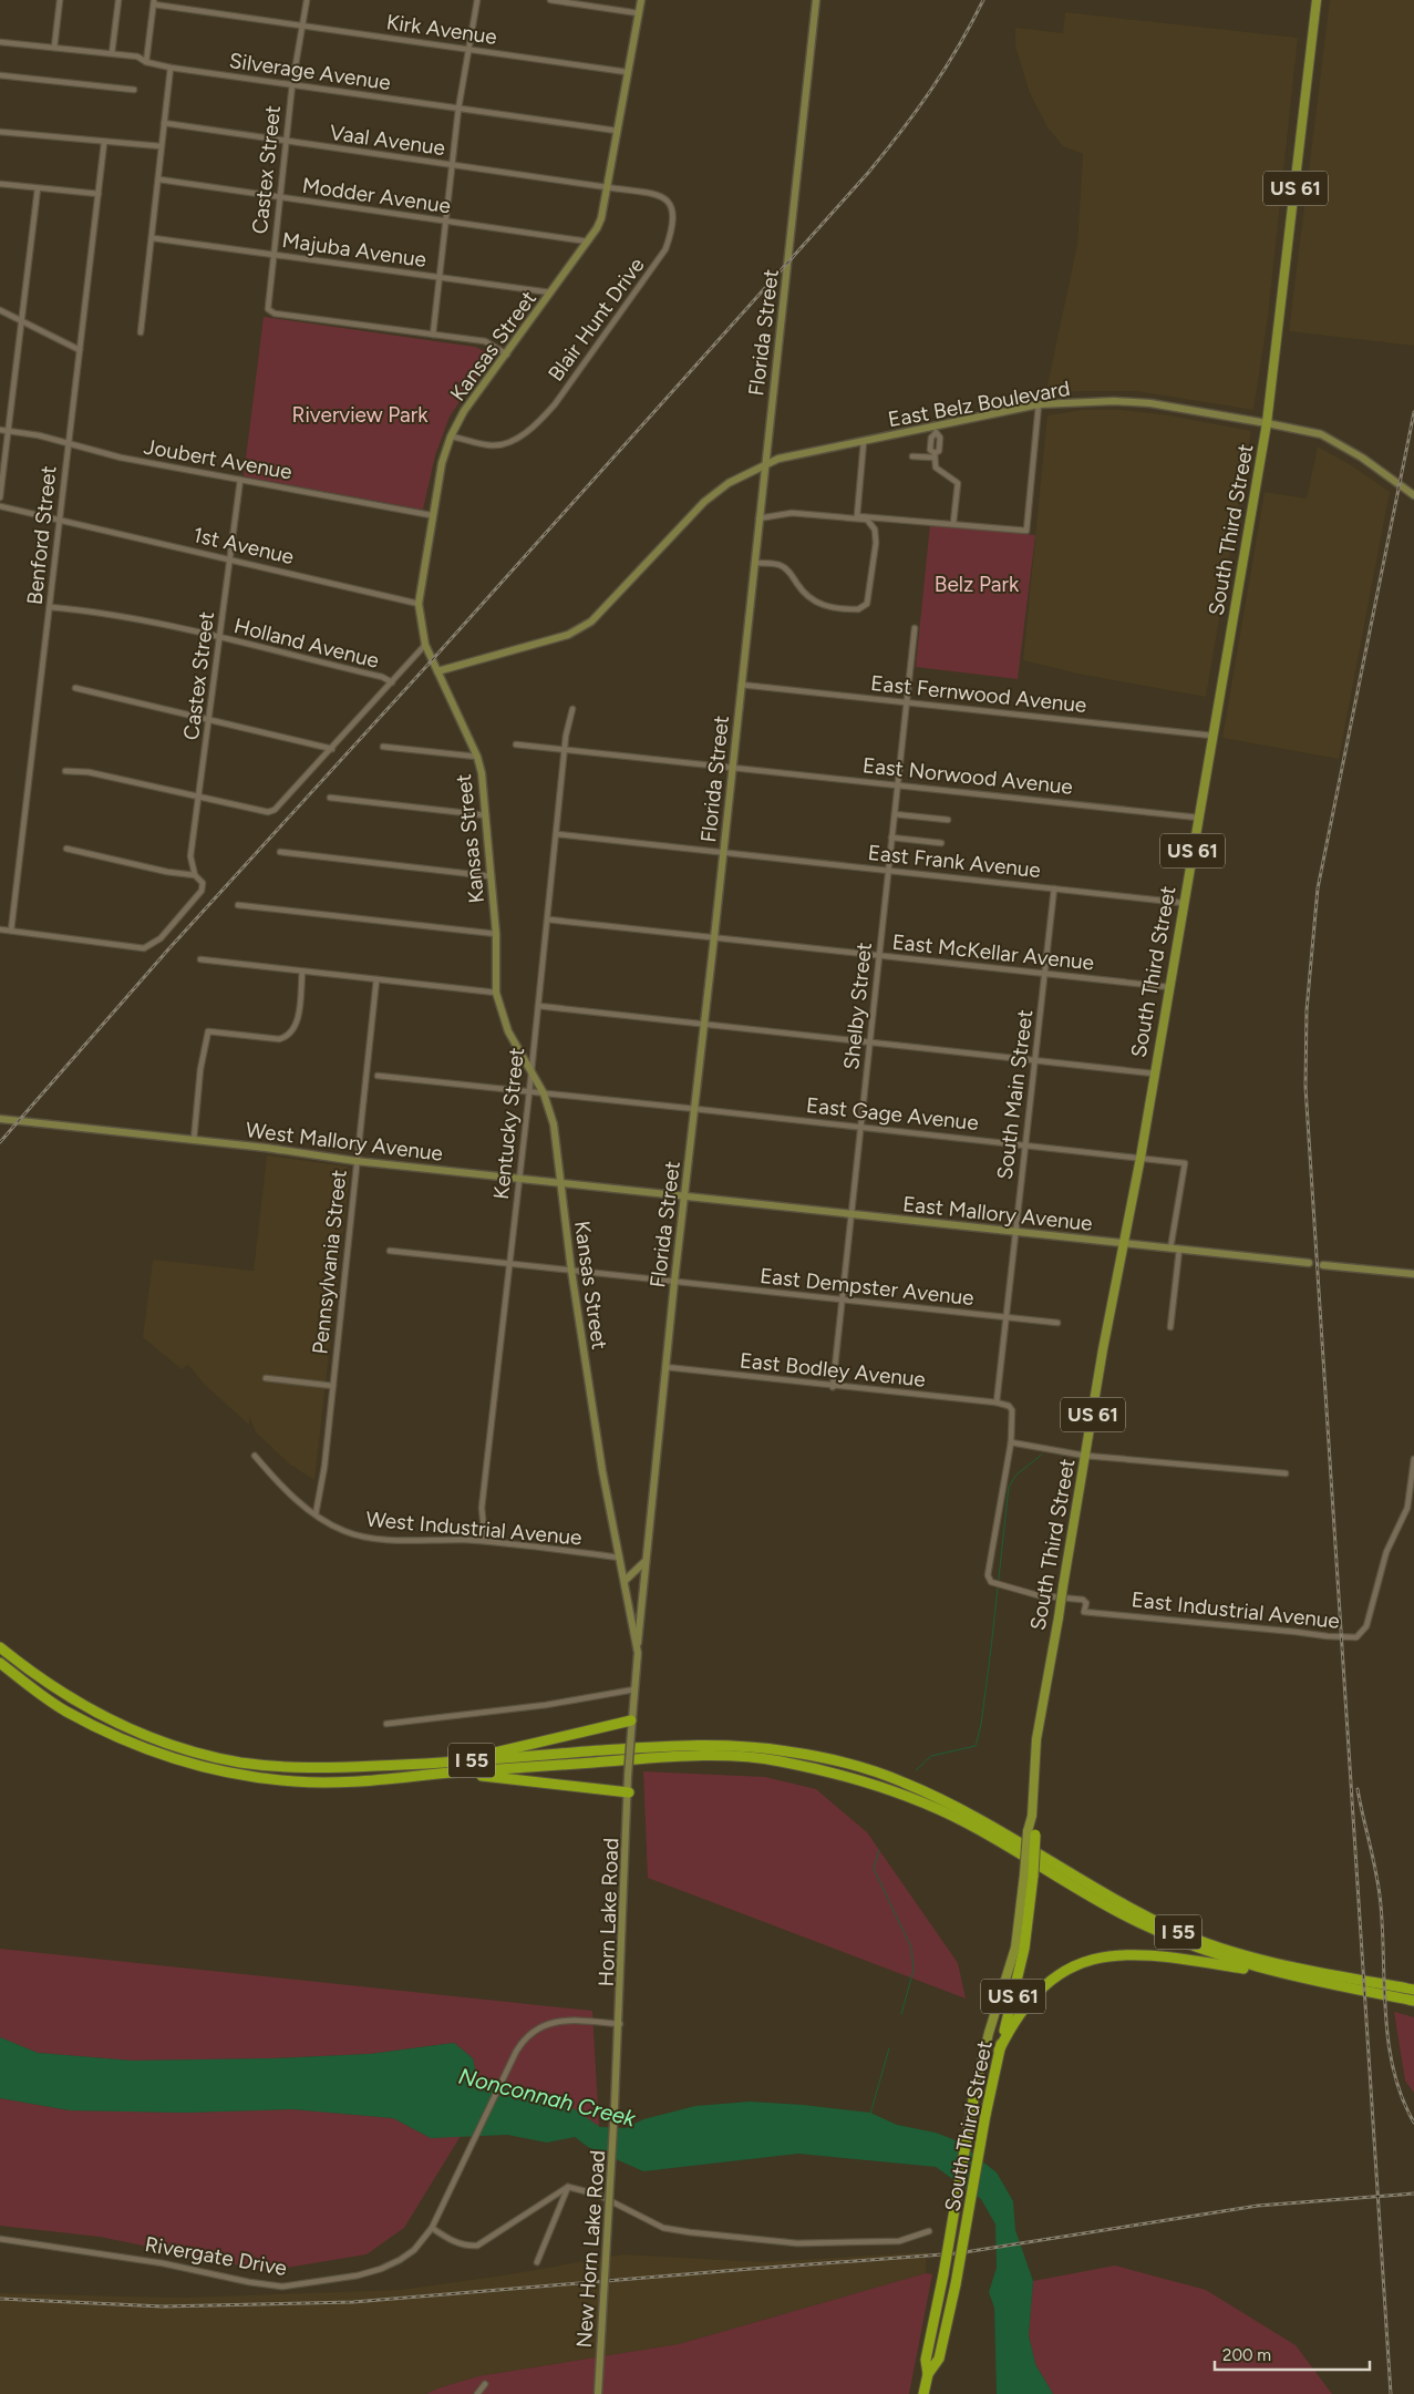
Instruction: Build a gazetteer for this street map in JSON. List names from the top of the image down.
{
  "streets": {
    "highway": ["US 61", "South Third Street", "I 55"],
    "main road": [
      "Florida Street",
      "Kansas Street",
      "East Belz Boulevard",
      "West Mallory Avenue",
      "East Mallory Avenue",
      "Horn Lake Road",
      "New Horn Lake Road"
    ],
    "street": [
      "Kirk Avenue",
      "Silverage Avenue",
      "Vaal Avenue",
      "Castex Street",
      "Modder Avenue",
      "Majuba Avenue",
      "Blair Hunt Drive",
      "Joubert Avenue",
      "Benford Street",
      "1st Avenue",
      "Holland Avenue",
      "East Fernwood Avenue",
      "East Norwood Avenue",
      "East Frank Avenue",
      "East McKellar Avenue",
      "Shelby Street",
      "South Main Street",
      "East Gage Avenue",
      "Kentucky Street",
      "Pennsylvania Street",
      "East Dempster Avenue",
      "East Bodley Avenue",
      "West Industrial Avenue",
      "East Industrial Avenue",
      "Rivergate Drive"
    ]
  },
  "crossings": [
    ["Kirk Avenue", "Castex Street"],
    ["Kirk Avenue", "Kansas Street"],
    ["Silverage Avenue", "Castex Street"],
    ["Silverage Avenue", "Kansas Street"],
    ["Vaal Avenue", "Castex Street"],
    ["Vaal Avenue", "Blair Hunt Drive"],
    ["Vaal Avenue", "Kansas Street"],
    ["Castex Street", "Modder Avenue"],
    ["Castex Street", "Majuba Avenue"],
    ["Castex Street", "Joubert Avenue"],
    ["Castex Street", "1st Avenue"],
    ["Castex Street", "Holland Avenue"],
    ["Modder Avenue", "Kansas Street"],
    ["Majuba Avenue", "Kansas Street"],
    ["Blair Hunt Drive", "Kansas Street"],
    ["Florida Street", "Kansas Street"],
    ["Florida Street", "East Belz Boulevard"],
    ["Florida Street", "East Fernwood Avenue"],
    ["Florida Street", "East Norwood Avenue"],
    ["Florida Street", "East Frank Avenue"],
    ["Florida Street", "East McKellar Avenue"],
    ["Florida Street", "East Gage Avenue"],
    ["Florida Street", "West Mallory Avenue"],
    ["Florida Street", "East Mallory Avenue"],
    ["Florida Street", "East Dempster Avenue"],
    ["Florida Street", "East Bodley Avenue"],
    ["Kansas Street", "East Belz Boulevard"],
    ["Kansas Street", "Joubert Avenue"],
    ["Kansas Street", "1st Avenue"],
    ["Kansas Street", "East Gage Avenue"],
    ["Kansas Street", "Kentucky Street"],
    ["Kansas Street", "West Mallory Avenue"],
    ["Kansas Street", "East Dempster Avenue"],
    ["Kansas Street", "West Industrial Avenue"],
    ["Kansas Street", "Horn Lake Road"],
    ["East Belz Boulevard", "South Third Street"],
    ["Joubert Avenue", "Benford Street"],
    ["South Third Street", "East Fernwood Avenue"],
    ["South Third Street", "East Norwood Avenue"],
    ["South Third Street", "East Frank Avenue"],
    ["South Third Street", "East McKellar Avenue"],
    ["South Third Street", "East Gage Avenue"],
    ["South Third Street", "East Mallory Avenue"],
    ["Benford Street", "1st Avenue"],
    ["Benford Street", "Holland Avenue"],
    ["East Fernwood Avenue", "Shelby Street"],
    ["East Norwood Avenue", "Shelby Street"],
    ["East Norwood Avenue", "Kentucky Street"],
    ["East Frank Avenue", "Shelby Street"],
    ["East Frank Avenue", "South Main Street"],
    ["East Frank Avenue", "Kentucky Street"],
    ["East McKellar Avenue", "Shelby Street"],
    ["East McKellar Avenue", "South Main Street"],
    ["East McKellar Avenue", "Kentucky Street"],
    ["Shelby Street", "East Gage Avenue"],
    ["Shelby Street", "East Mallory Avenue"],
    ["Shelby Street", "East Dempster Avenue"],
    ["Shelby Street", "East Bodley Avenue"],
    ["South Main Street", "East Gage Avenue"],
    ["South Main Street", "East Mallory Avenue"],
    ["South Main Street", "East Dempster Avenue"],
    ["South Main Street", "East Bodley Avenue"],
    ["East Gage Avenue", "Kentucky Street"],
    ["East Gage Avenue", "East Mallory Avenue"],
    ["Kentucky Street", "West Mallory Avenue"],
    ["Kentucky Street", "East Dempster Avenue"],
    ["Kentucky Street", "West Industrial Avenue"],
    ["West Mallory Avenue", "East Mallory Avenue"],
    ["West Mallory Avenue", "Pennsylvania Street"],
    ["Pennsylvania Street", "West Industrial Avenue"],
    ["Horn Lake Road", "New Horn Lake Road"],
    ["Horn Lake Road", "Rivergate Drive"]
  ],
  "water": ["Nonconnah Creek"],
  "parks": ["Riverview Park", "Belz Park"],
  "scale_bar": "200 m"
}
